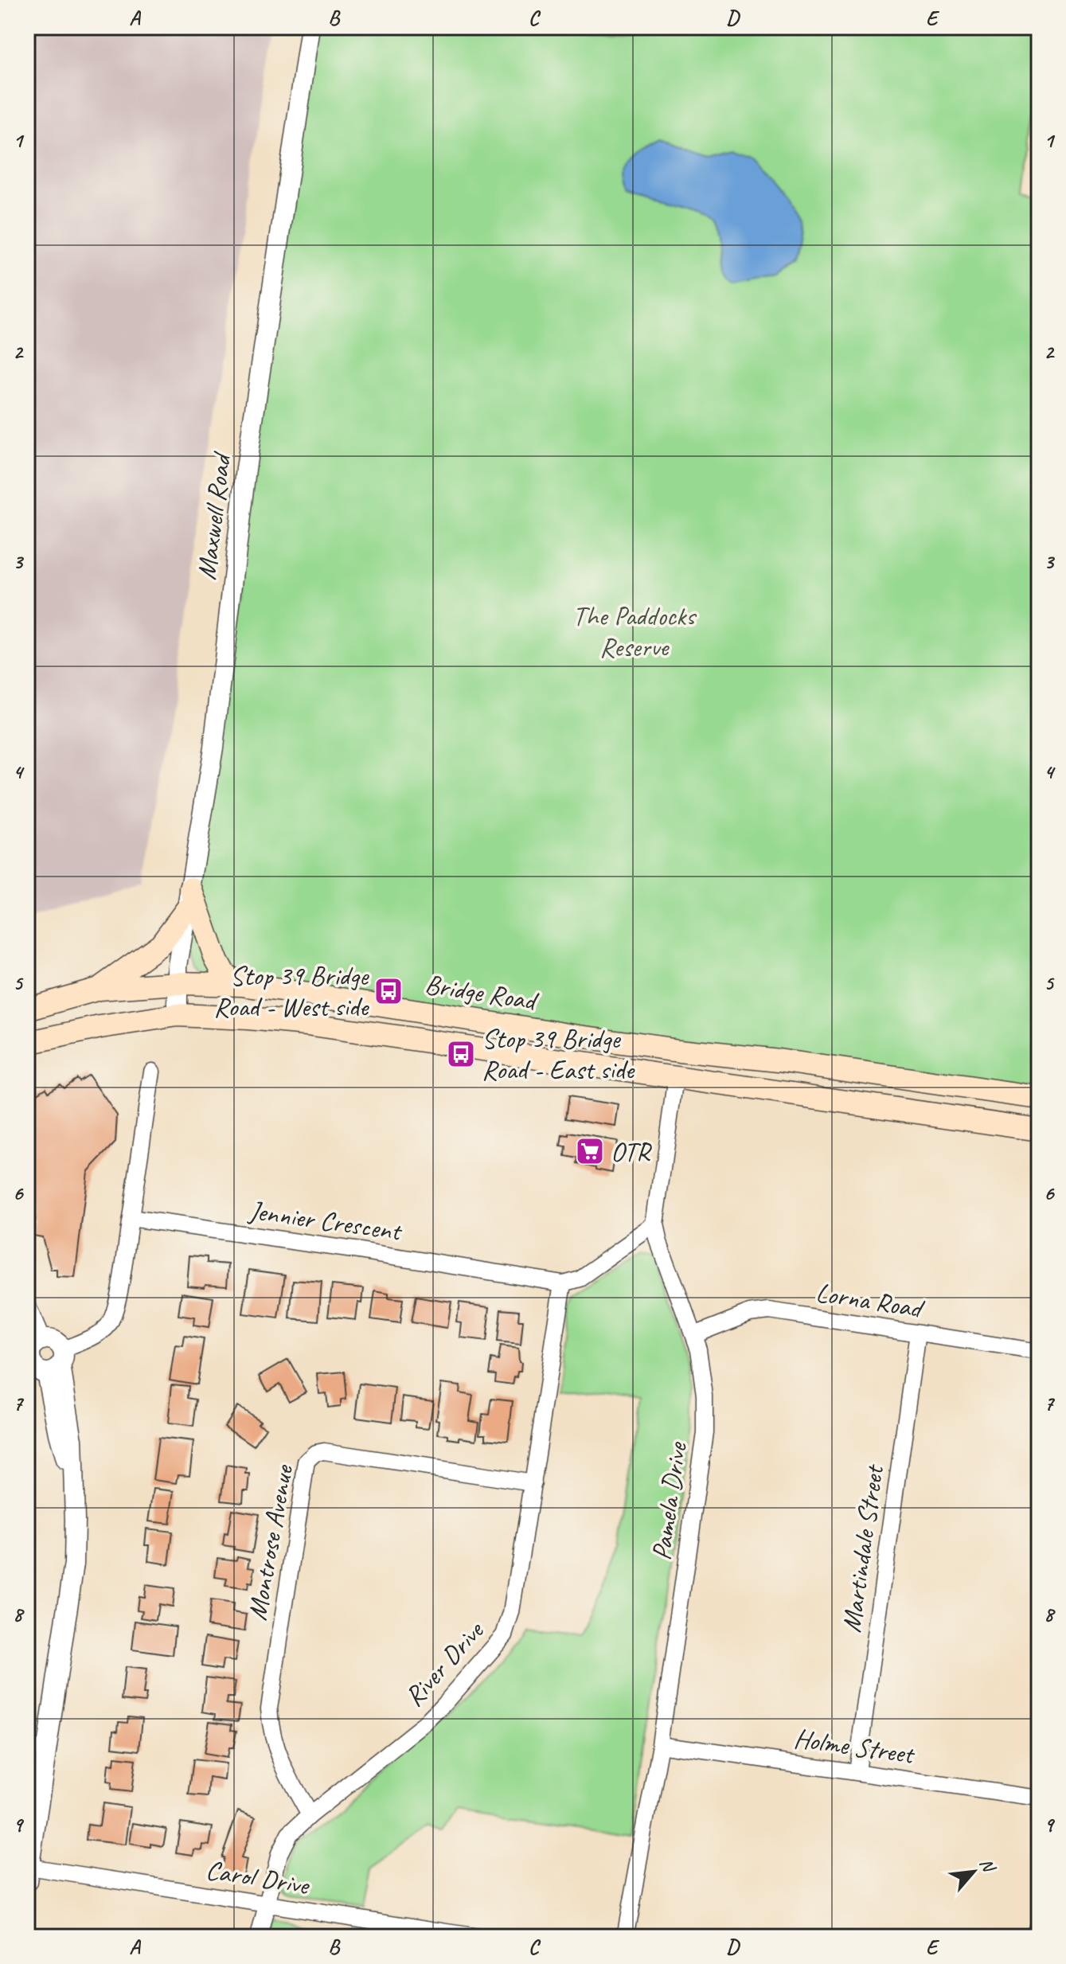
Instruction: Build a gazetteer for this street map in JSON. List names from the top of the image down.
{
  "streets": {
    "main road": ["Bridge Road"],
    "street": [
      "Maxwell Road",
      "Jennier Crescent",
      "Lorna Road",
      "Pamela Drive",
      "Montrose Avenue",
      "Martindale Street",
      "River Drive",
      "Holme Street",
      "Carol Drive"
    ]
  },
  "crossings": [
    ["Maxwell Road", "Bridge Road"],
    ["Bridge Road", "Pamela Drive"],
    ["Jennier Crescent", "River Drive"],
    ["Lorna Road", "Pamela Drive"],
    ["Lorna Road", "Martindale Street"],
    ["Pamela Drive", "Holme Street"],
    ["Montrose Avenue", "River Drive"],
    ["Martindale Street", "Holme Street"],
    ["River Drive", "Carol Drive"]
  ],
  "parks": ["The Paddocks Reserve"],
  "places": {
    "bus stop": ["Stop 39 Bridge Road - West side", "Stop 39 Bridge Road - East side"],
    "supermarket": ["OTR"]
  },
  "north": "top right",
  "grid": {
    "columns": [
      "A",
      "B",
      "C",
      "D",
      "E"
    ],
    "rows": [
      "1",
      "2",
      "3",
      "4",
      "5",
      "6",
      "7",
      "8",
      "9"
    ]
  }
}
